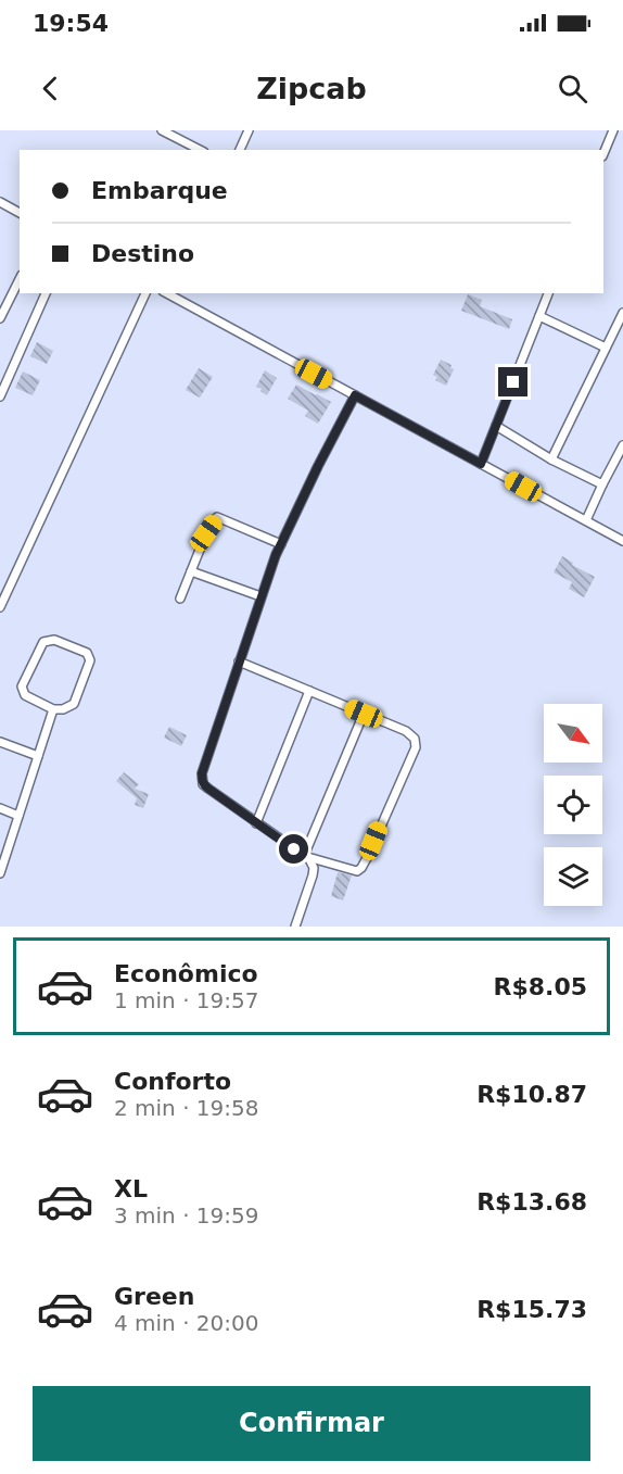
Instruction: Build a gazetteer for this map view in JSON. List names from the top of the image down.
{
  "north": "bottom right",
  "page": {
    "status": "19:54",
    "header": "Zipcab",
    "banner": ["Embarque", "Destino"],
    "list": [
      {
        "name": "Econômico",
        "note": "1 min · 19:57",
        "value": "R$8.05"
      },
      {
        "name": "Conforto",
        "note": "2 min · 19:58",
        "value": "R$10.87"
      },
      {
        "name": "XL",
        "note": "3 min · 19:59",
        "value": "R$13.68"
      },
      {
        "name": "Green",
        "note": "4 min · 20:00",
        "value": "R$15.73"
      }
    ],
    "buttons": "Confirmar"
  }
}
